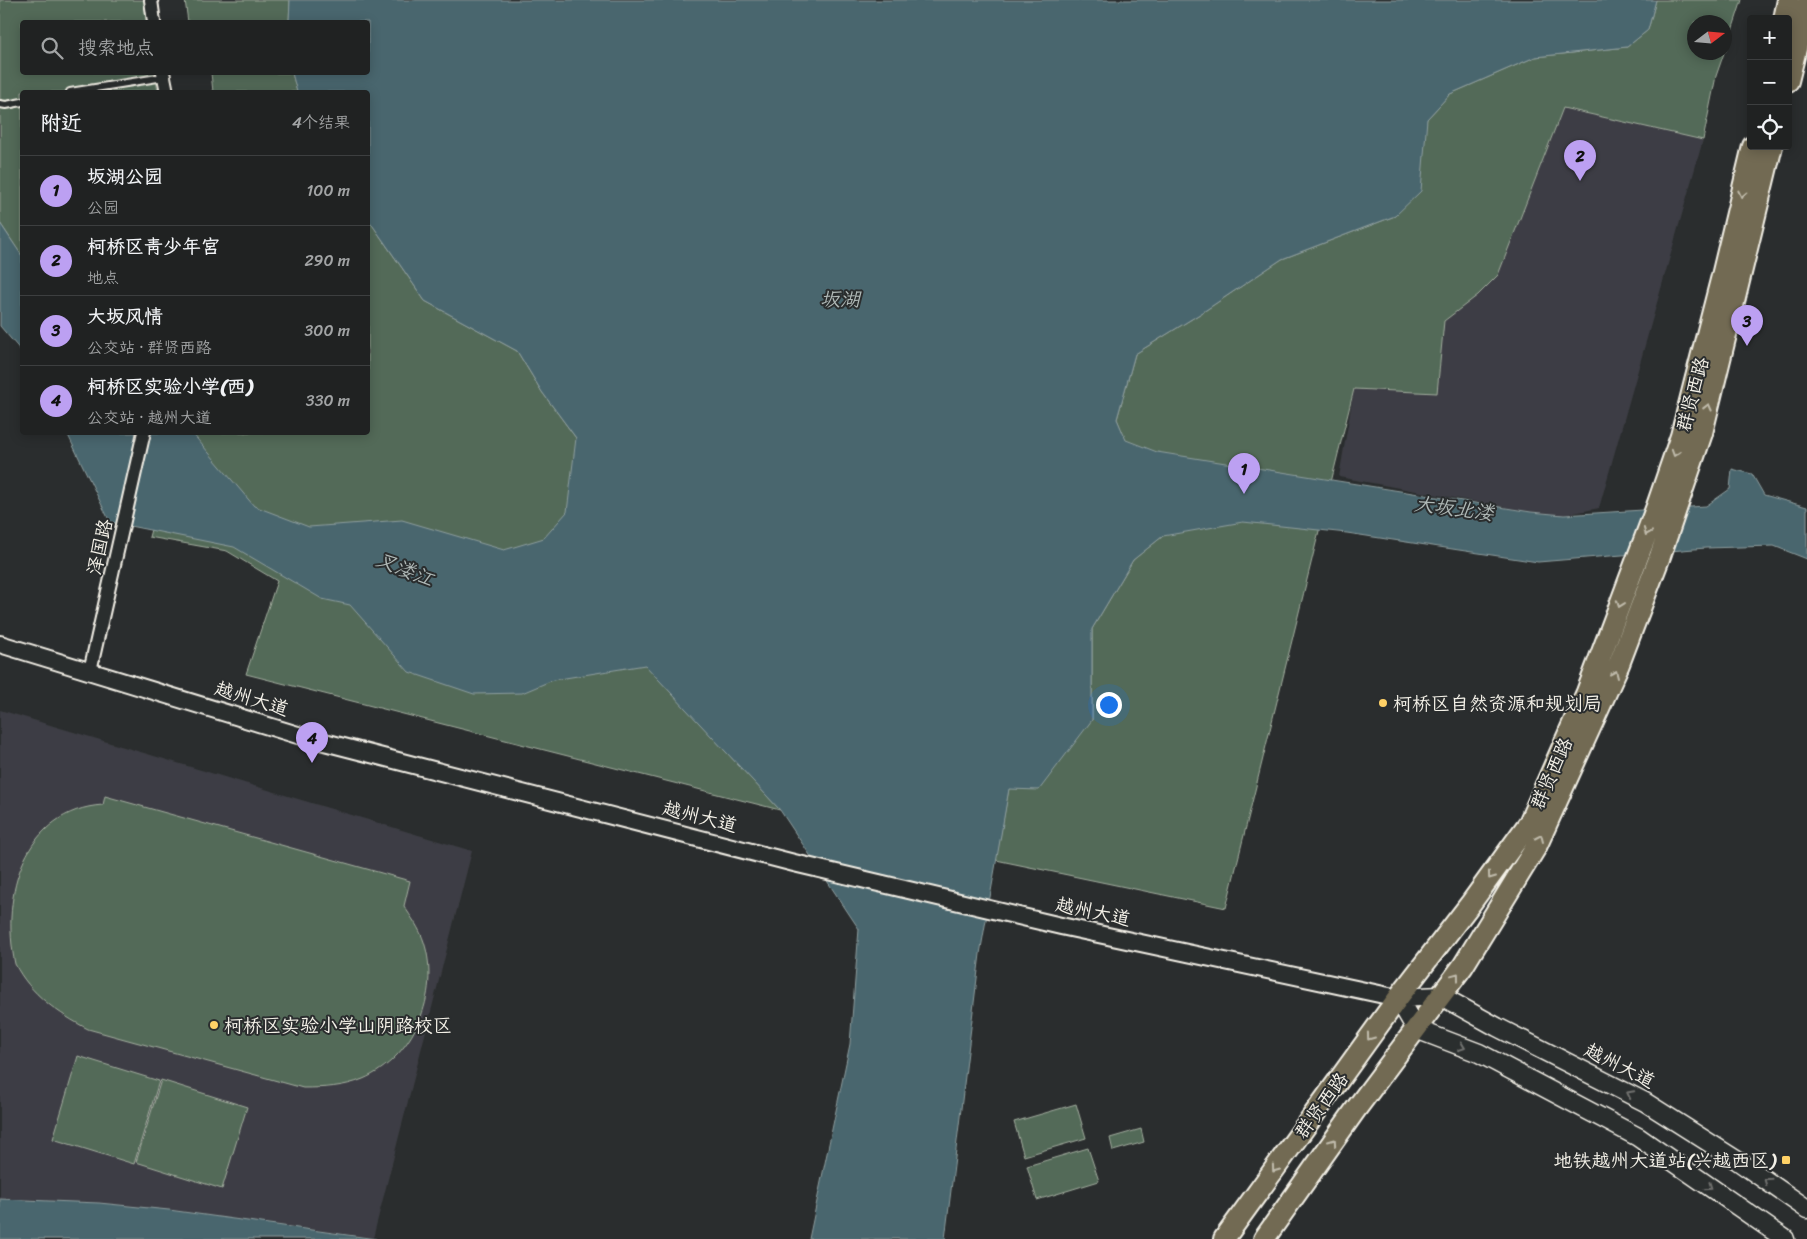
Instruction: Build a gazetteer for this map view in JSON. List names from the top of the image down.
{
  "streets": {
    "main road": ["群贤西路", "越州大道"],
    "street": ["泽国路"]
  },
  "crossings": [
    ["群贤西路", "越州大道"],
    ["泽国路", "越州大道"]
  ],
  "water": ["坂湖", "大坂北溇", "叉溇江"],
  "places": {
    "other": ["柯桥区自然资源和规划局", "柯桥区实验小学山阴路校区"],
    "transit": ["地铁越州大道站(兴越西区)"]
  },
  "north": "right",
  "page": {
    "map_buttons": ["+", "−"],
    "search": "搜索地点",
    "heading": ["附近", "4个结果"],
    "pins": [
      "2",
      "3",
      "1",
      "4"
    ],
    "list": [
      {
        "mark": "1",
        "name": "坂湖公园",
        "note": "公园",
        "value": "100 m"
      },
      {
        "mark": "2",
        "name": "柯桥区青少年宫",
        "note": "地点",
        "value": "290 m"
      },
      {
        "mark": "3",
        "name": "大坂风情",
        "note": "公交站 · 群贤西路",
        "value": "300 m"
      },
      {
        "mark": "4",
        "name": "柯桥区实验小学(西)",
        "note": "公交站 · 越州大道",
        "value": "330 m"
      }
    ]
  }
}
